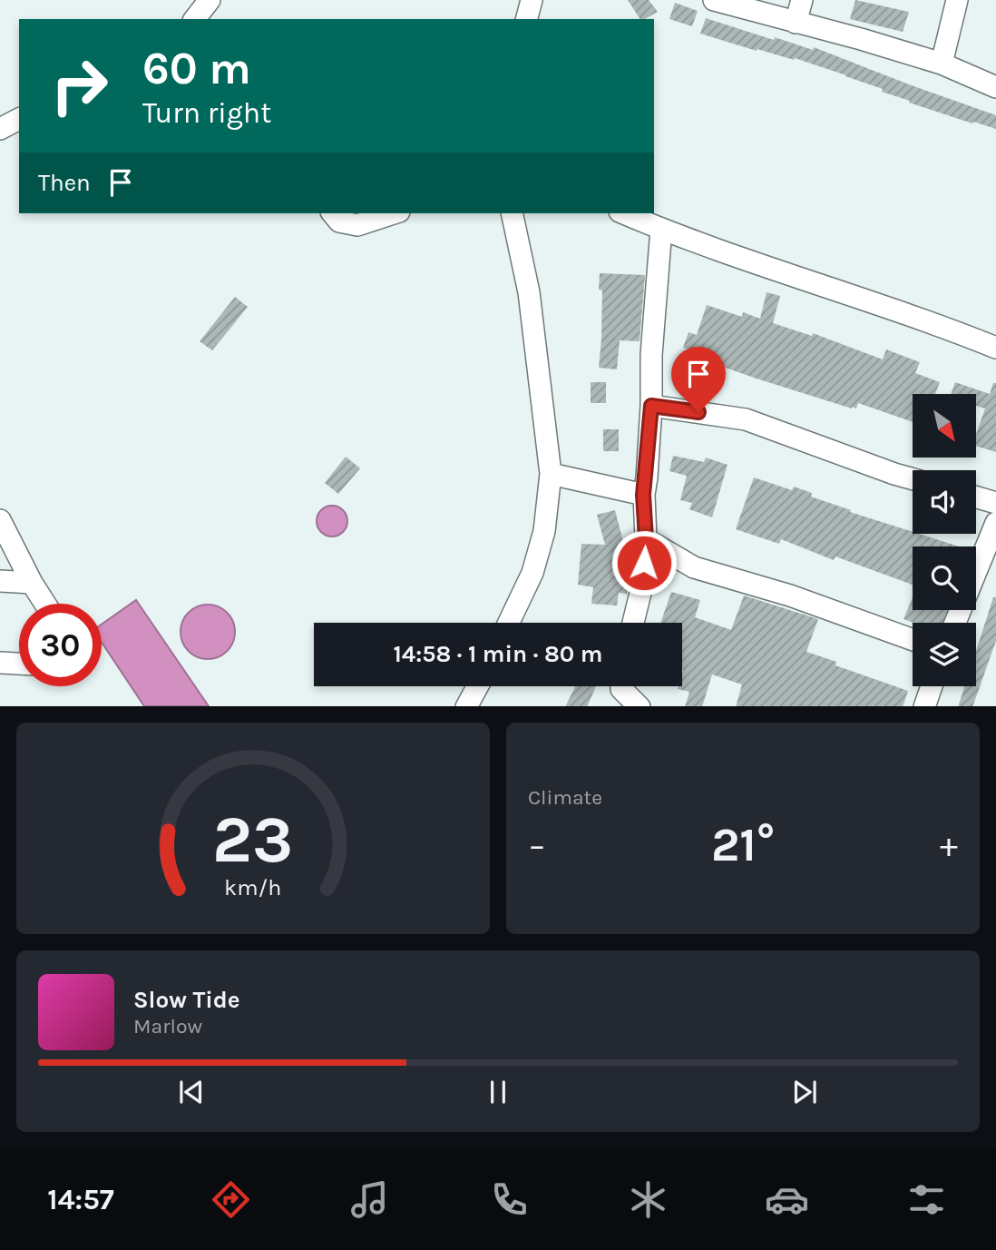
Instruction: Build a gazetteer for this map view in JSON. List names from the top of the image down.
{
  "north": "bottom right",
  "page": {
    "turn": ["60 m", "Turn right"],
    "then": "Then",
    "limit": "30",
    "trip": "14:58 · 1 min · 80 m",
    "tile": "Climate",
    "heat": ["−", "21°", "+"],
    "song": ["Slow Tide", "Marlow"],
    "tabs": "14:57",
    "gauge": ["23", "km/h"]
  }
}
